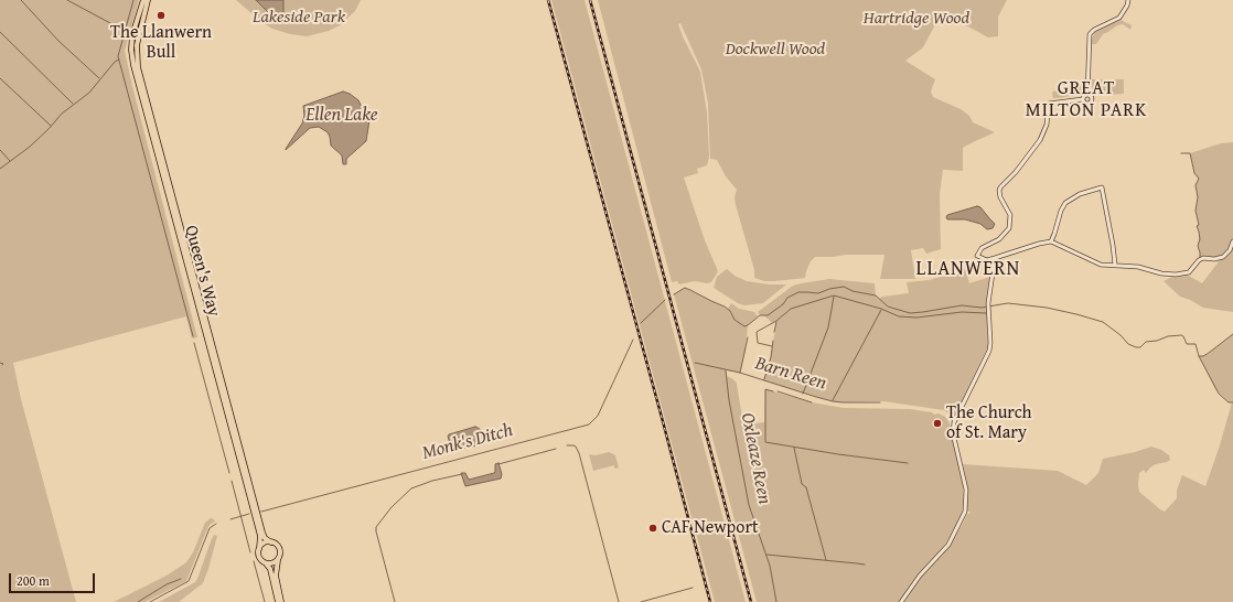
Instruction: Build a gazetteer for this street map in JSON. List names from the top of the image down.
{
  "streets": {
    "main road": ["Queen's Way"]
  },
  "districts": ["GREAT MILTON PARK", "LLANWERN"],
  "water": [
    "Ellen Lake",
    "Barn Reen",
    "Monk's Ditch",
    "Oxleaze Reen"
  ],
  "parks": ["Lakeside Park", "Hartridge Wood", "Dockwell Wood"],
  "places": ["The Llanwern Bull", "The Church of St. Mary", "CAF Newport"],
  "scale_bar": "200 m"
}
